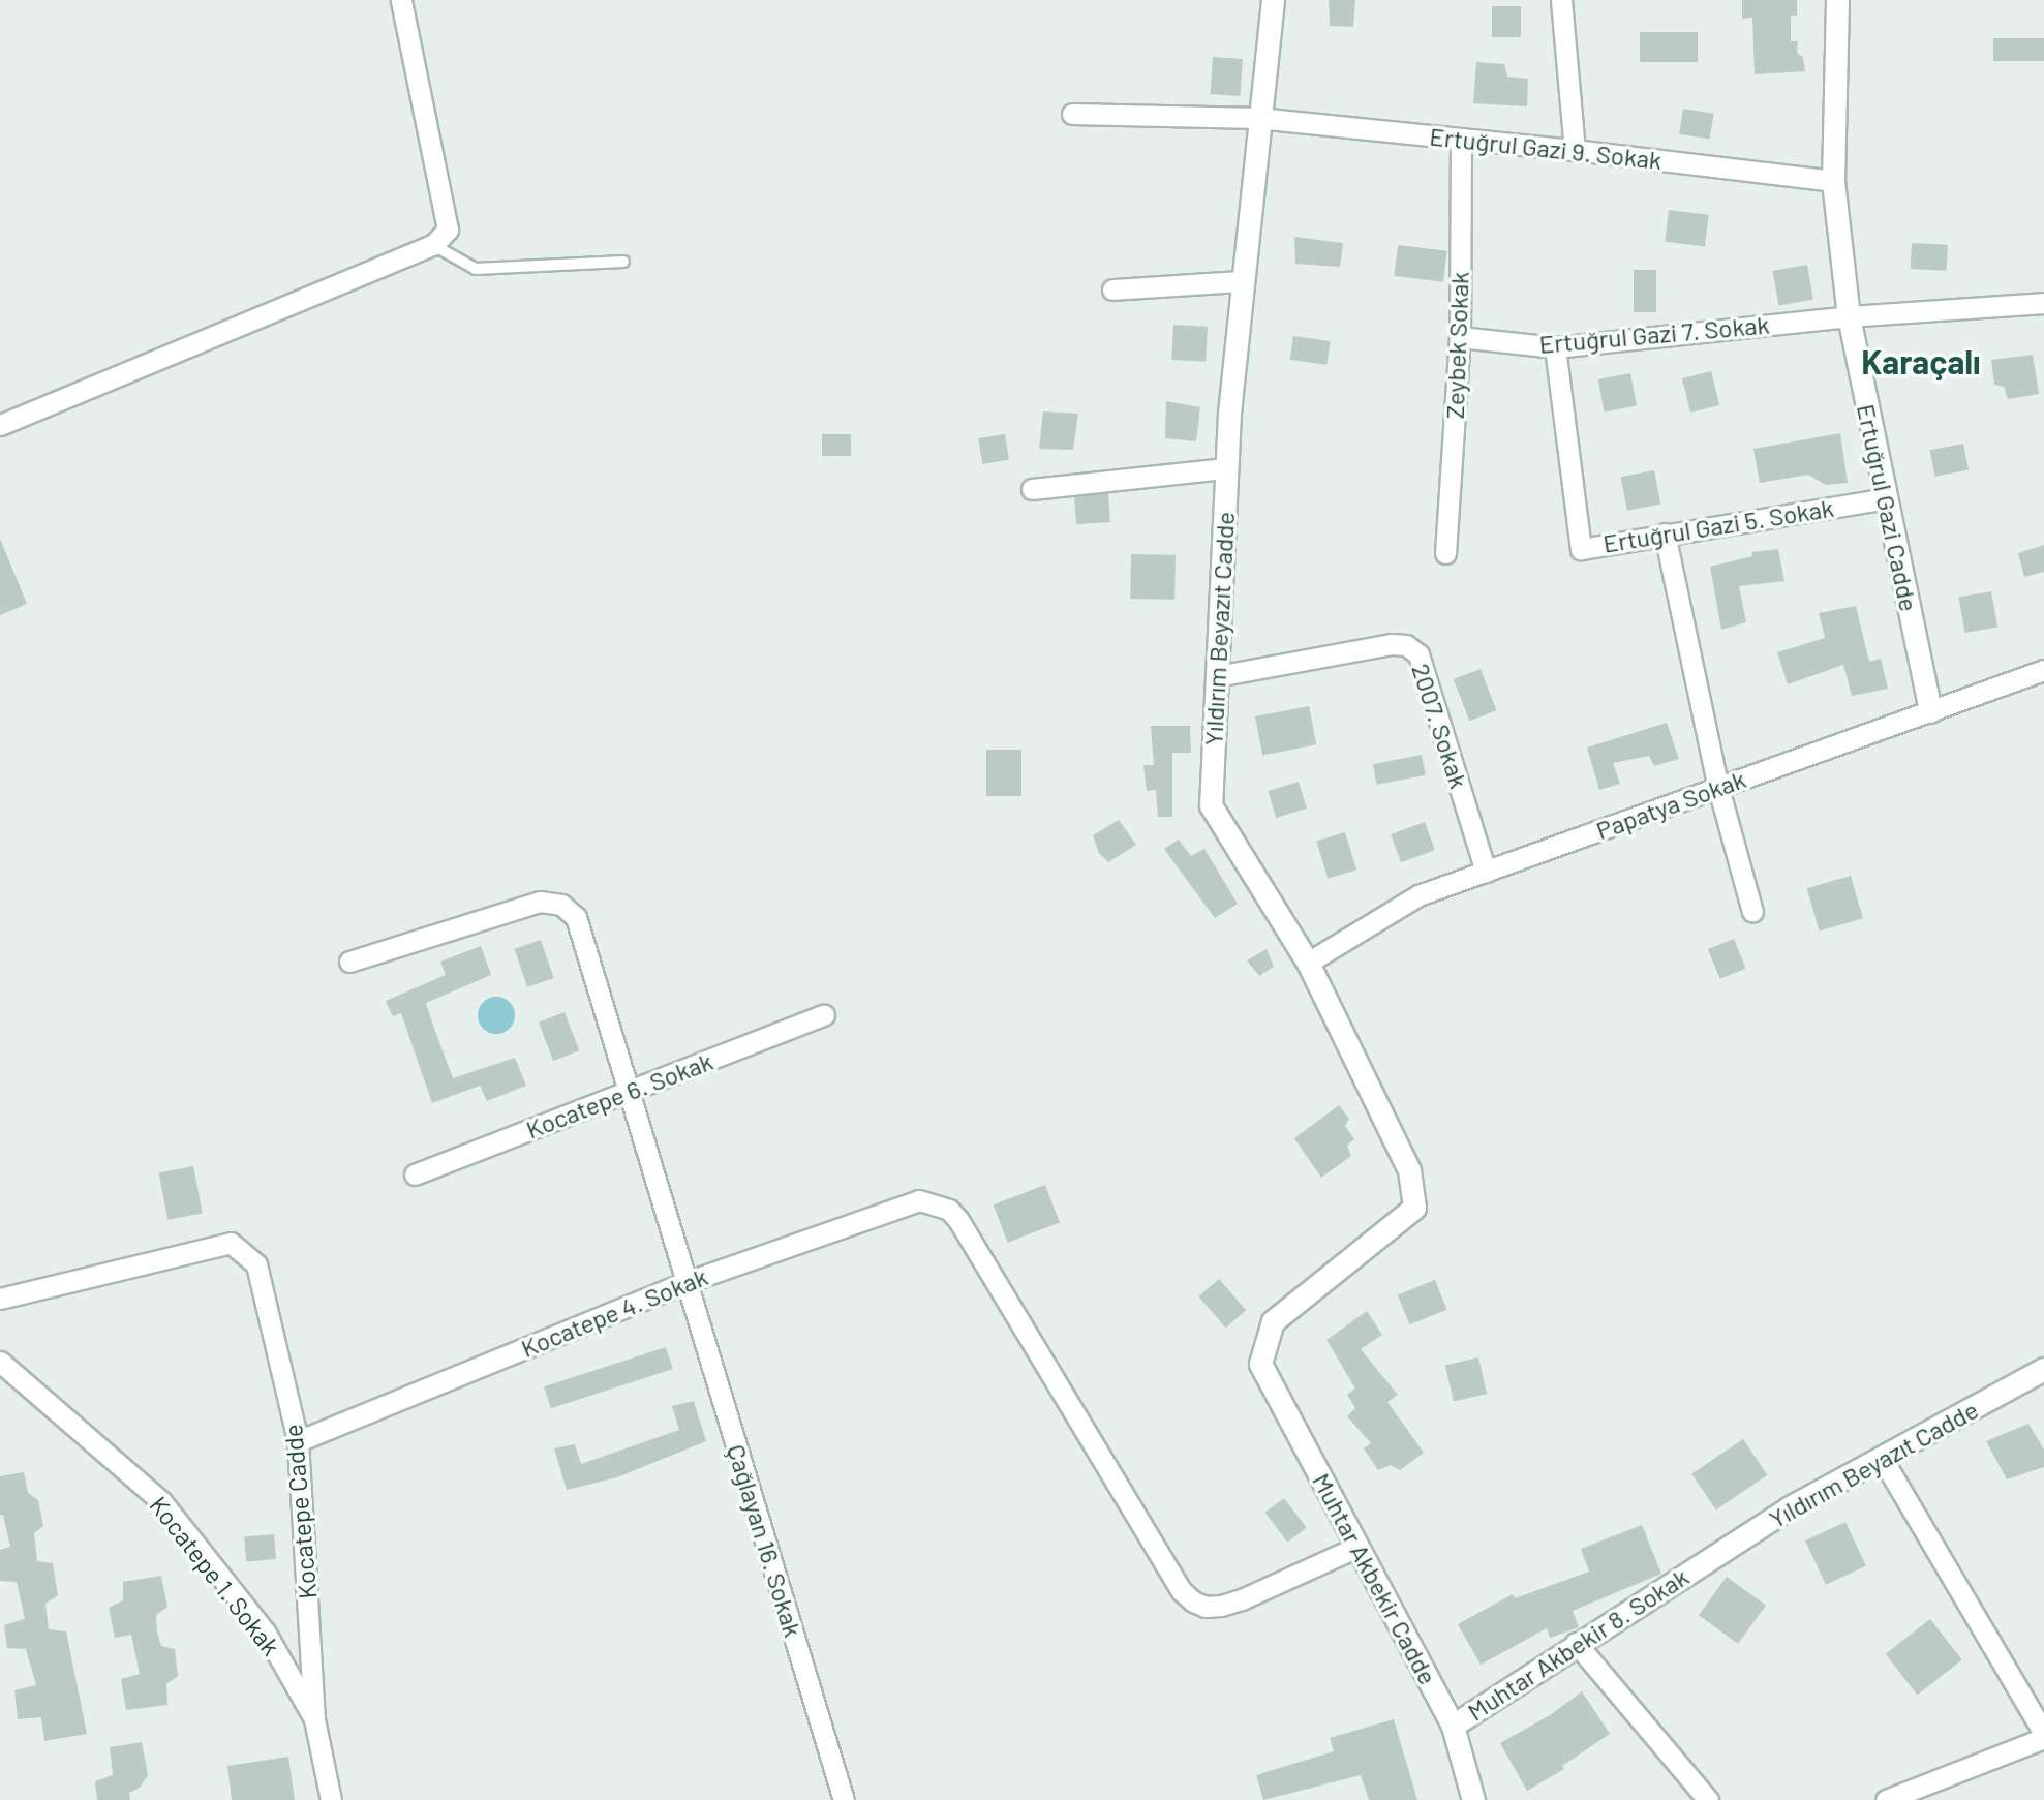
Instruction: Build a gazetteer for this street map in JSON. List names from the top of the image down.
{
  "streets": {
    "street": [
      "Ertuğrul Gazi 9. Sokak",
      "Ertuğrul Gazi 7. Sokak",
      "Zeybek Sokak",
      "Ertuğrul Gazi Cadde",
      "Ertuğrul Gazi 5. Sokak",
      "Yıldırım Beyazıt Cadde",
      "2007. Sokak",
      "Papatya Sokak",
      "Kocatepe 6. Sokak",
      "Kocatepe 4. Sokak",
      "Kocatepe Cadde",
      "Çağlayan 16. Sokak",
      "Kocatepe 1. Sokak",
      "Muhtar Akbekir Cadde",
      "Muhtar Akbekir 8. Sokak"
    ]
  },
  "crossings": [
    ["Ertuğrul Gazi 9. Sokak", "Zeybek Sokak"],
    ["Ertuğrul Gazi 9. Sokak", "Ertuğrul Gazi Cadde"],
    ["Ertuğrul Gazi 9. Sokak", "Yıldırım Beyazıt Cadde"],
    ["Ertuğrul Gazi 7. Sokak", "Zeybek Sokak"],
    ["Ertuğrul Gazi 7. Sokak", "Ertuğrul Gazi Cadde"],
    ["Ertuğrul Gazi 7. Sokak", "Ertuğrul Gazi 5. Sokak"],
    ["Ertuğrul Gazi Cadde", "Ertuğrul Gazi 5. Sokak"],
    ["Ertuğrul Gazi Cadde", "Papatya Sokak"],
    ["Yıldırım Beyazıt Cadde", "2007. Sokak"],
    ["Yıldırım Beyazıt Cadde", "Papatya Sokak"],
    ["Yıldırım Beyazıt Cadde", "Muhtar Akbekir Cadde"],
    ["Yıldırım Beyazıt Cadde", "Muhtar Akbekir 8. Sokak"],
    ["2007. Sokak", "Papatya Sokak"],
    ["Kocatepe 6. Sokak", "Çağlayan 16. Sokak"],
    ["Kocatepe 4. Sokak", "Kocatepe Cadde"],
    ["Kocatepe 4. Sokak", "Çağlayan 16. Sokak"],
    ["Kocatepe 4. Sokak", "Muhtar Akbekir Cadde"],
    ["Kocatepe Cadde", "Kocatepe 1. Sokak"],
    ["Muhtar Akbekir Cadde", "Muhtar Akbekir 8. Sokak"]
  ],
  "districts": ["Karaçalı"]
}
